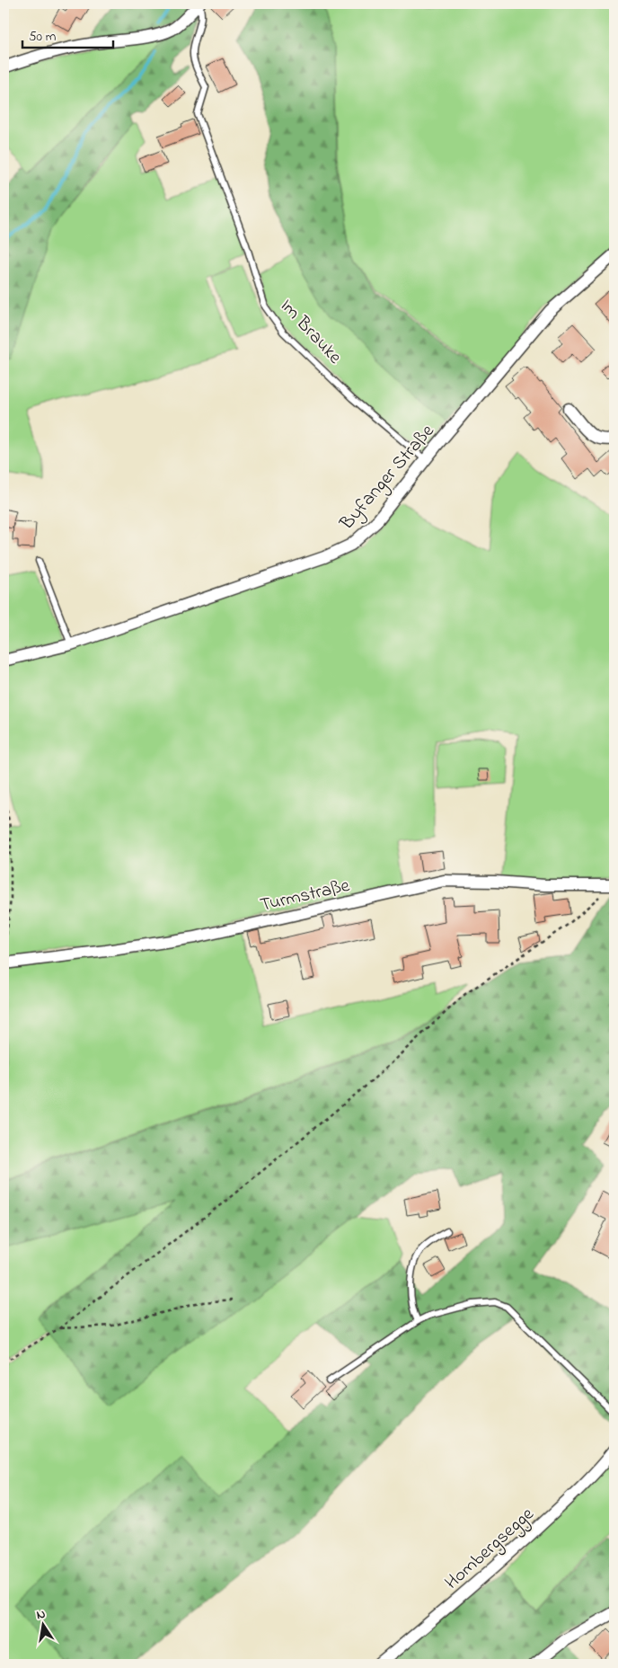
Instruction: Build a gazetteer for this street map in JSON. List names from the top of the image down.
{
  "streets": {
    "street": ["Byfanger Straße", "Turmstraße", "Hombergsegge"],
    "lane": ["Im Brauke"]
  },
  "crossings": [
    ["Im Brauke", "Byfanger Straße"]
  ],
  "scale_bar": "50 m",
  "north": "top"
}
